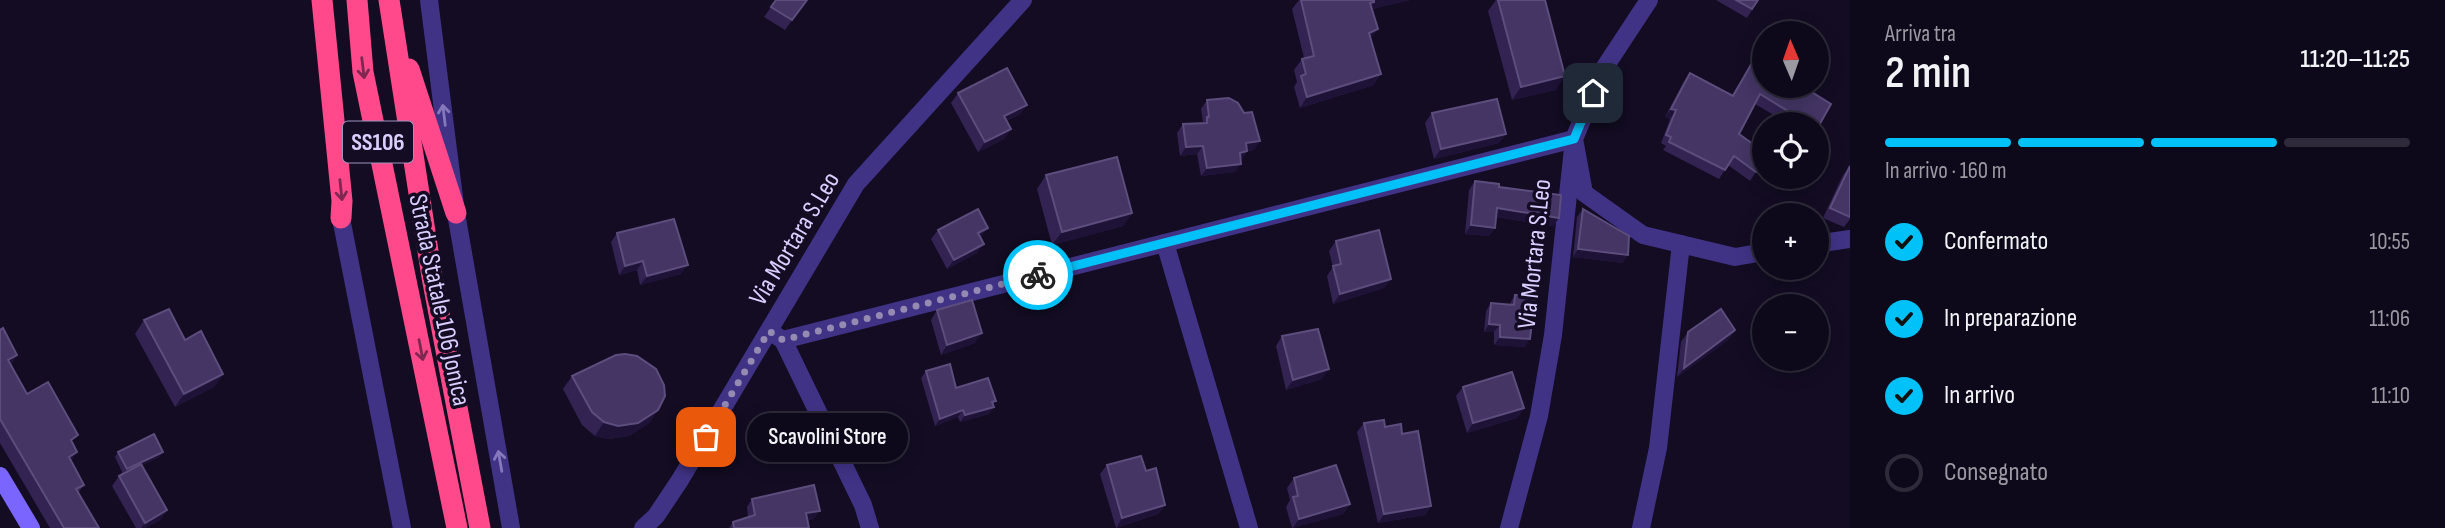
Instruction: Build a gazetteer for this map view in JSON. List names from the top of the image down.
{
  "streets": {
    "highway": ["SS106", "Strada Statale 106 Jonica"],
    "street": ["Via Mortara S.Leo"]
  },
  "places": ["Scavolini Store"],
  "north": "top",
  "page": {
    "heading": ["2 min", "Arriva tra", "11:20–11:25"],
    "map_buttons": ["+", "−"],
    "bar": "In arrivo · 160 m",
    "list": [
      ["Confermato", "10:55"],
      ["In preparazione", "11:06"],
      ["In arrivo", "11:10"],
      "Consegnato"
    ],
    "bubble": "Scavolini Store"
  }
}
